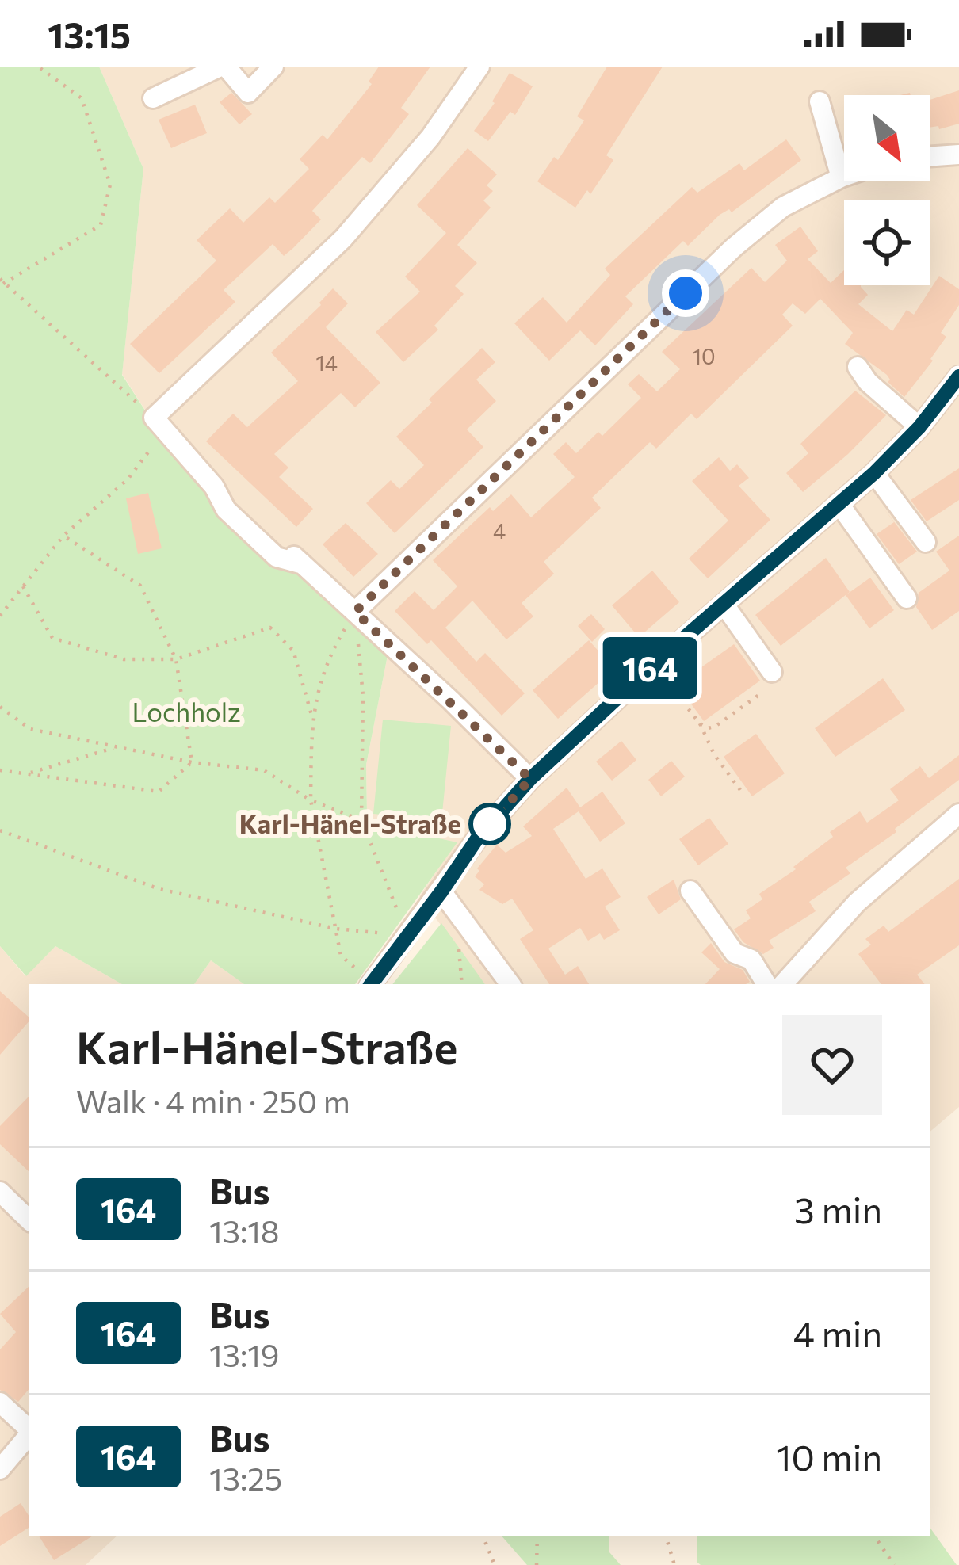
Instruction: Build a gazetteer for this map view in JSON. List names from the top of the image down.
{
  "parks": ["Lochholz"],
  "places": ["Karl-Hänel-Straße"],
  "lines": ["bus line 164"],
  "house_numbers": ["10", "14", "4"],
  "north": "bottom right",
  "page": {
    "status": "13:15",
    "on_map": "164",
    "heading": ["Karl-Hänel-Straße", "Walk · 4 min · 250 m"],
    "list": [
      {
        "mark": "164",
        "name": "Bus",
        "note": "13:18",
        "value": "3 min"
      },
      {
        "mark": "164",
        "name": "Bus",
        "note": "13:19",
        "value": "4 min"
      },
      {
        "mark": "164",
        "name": "Bus",
        "note": "13:25",
        "value": "10 min"
      }
    ]
  }
}
